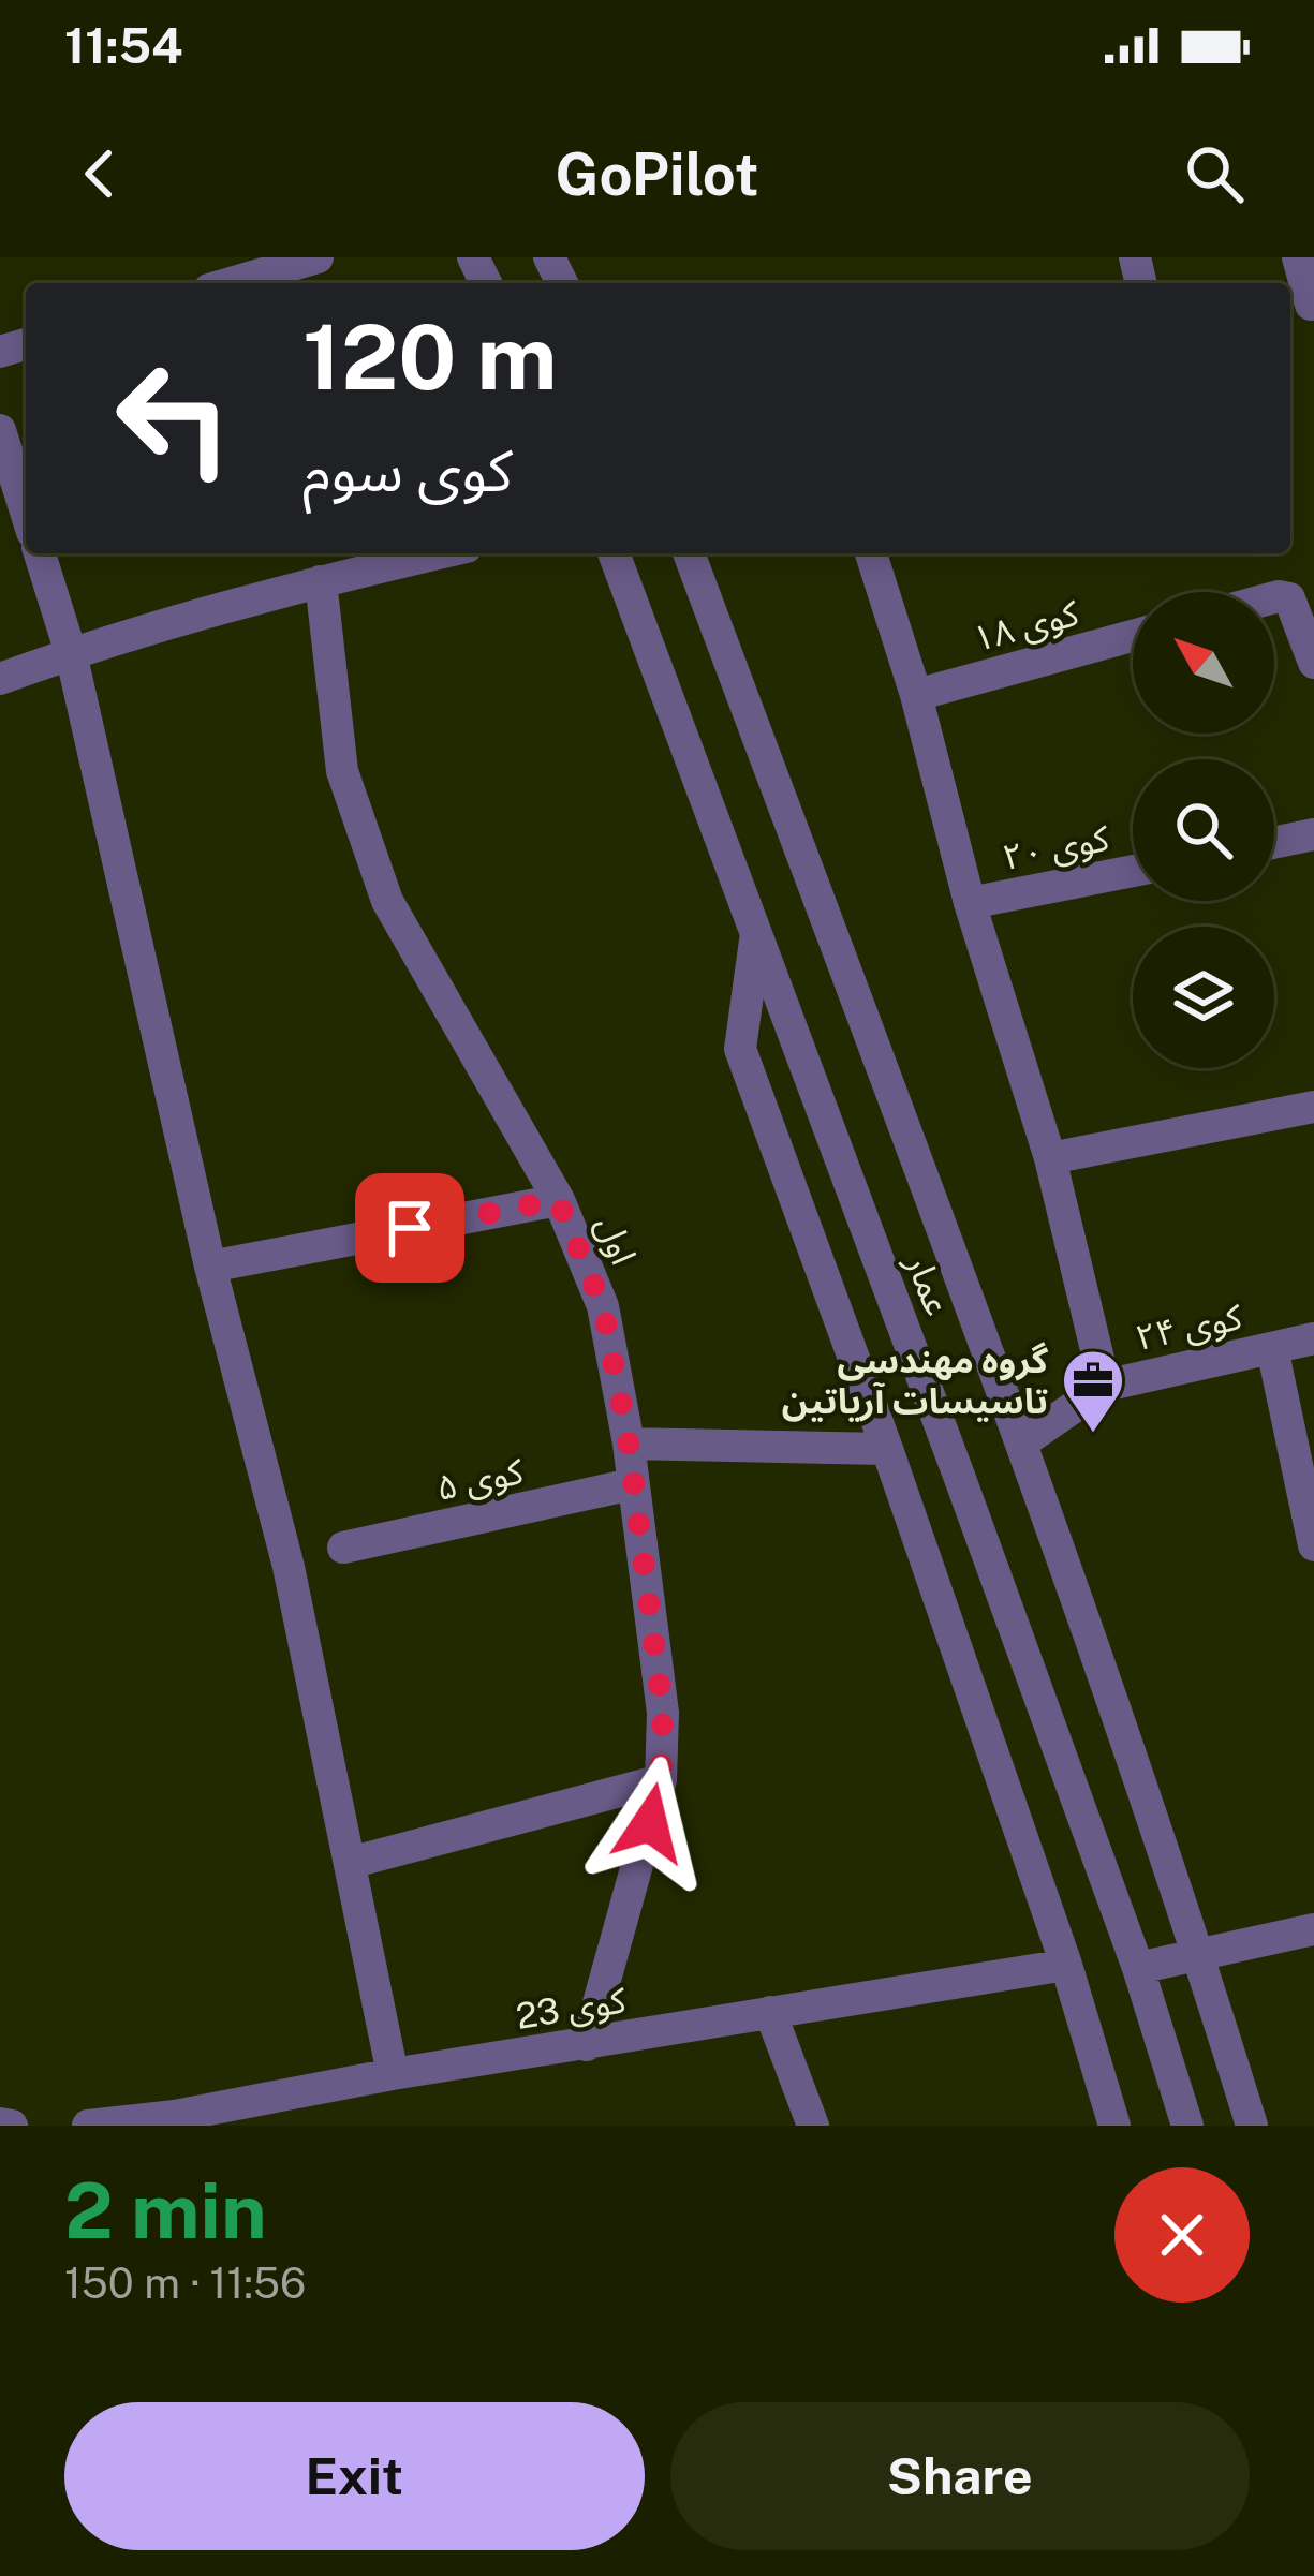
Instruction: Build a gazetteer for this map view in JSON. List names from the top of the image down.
{
  "streets": {
    "street": [
      "کوی ۱۸",
      "کوی ۲۰",
      "اول",
      "عمار",
      "کوی ۲۴",
      "کوی ۵",
      "کوی 23"
    ]
  },
  "crossings": [
    ["اول", "کوی ۵"],
    ["اول", "کوی 23"],
    ["عمار", "کوی ۲۴"]
  ],
  "places": {
    "office": ["گروه مهندسی تاسیسات آریاتین"]
  },
  "north": "top left",
  "page": {
    "status": "11:54",
    "header": "GoPilot",
    "turn": ["120 m", "کوی سوم"],
    "heading": ["2 min", "150 m · 11:56"],
    "buttons": ["Exit", "Share"]
  }
}
